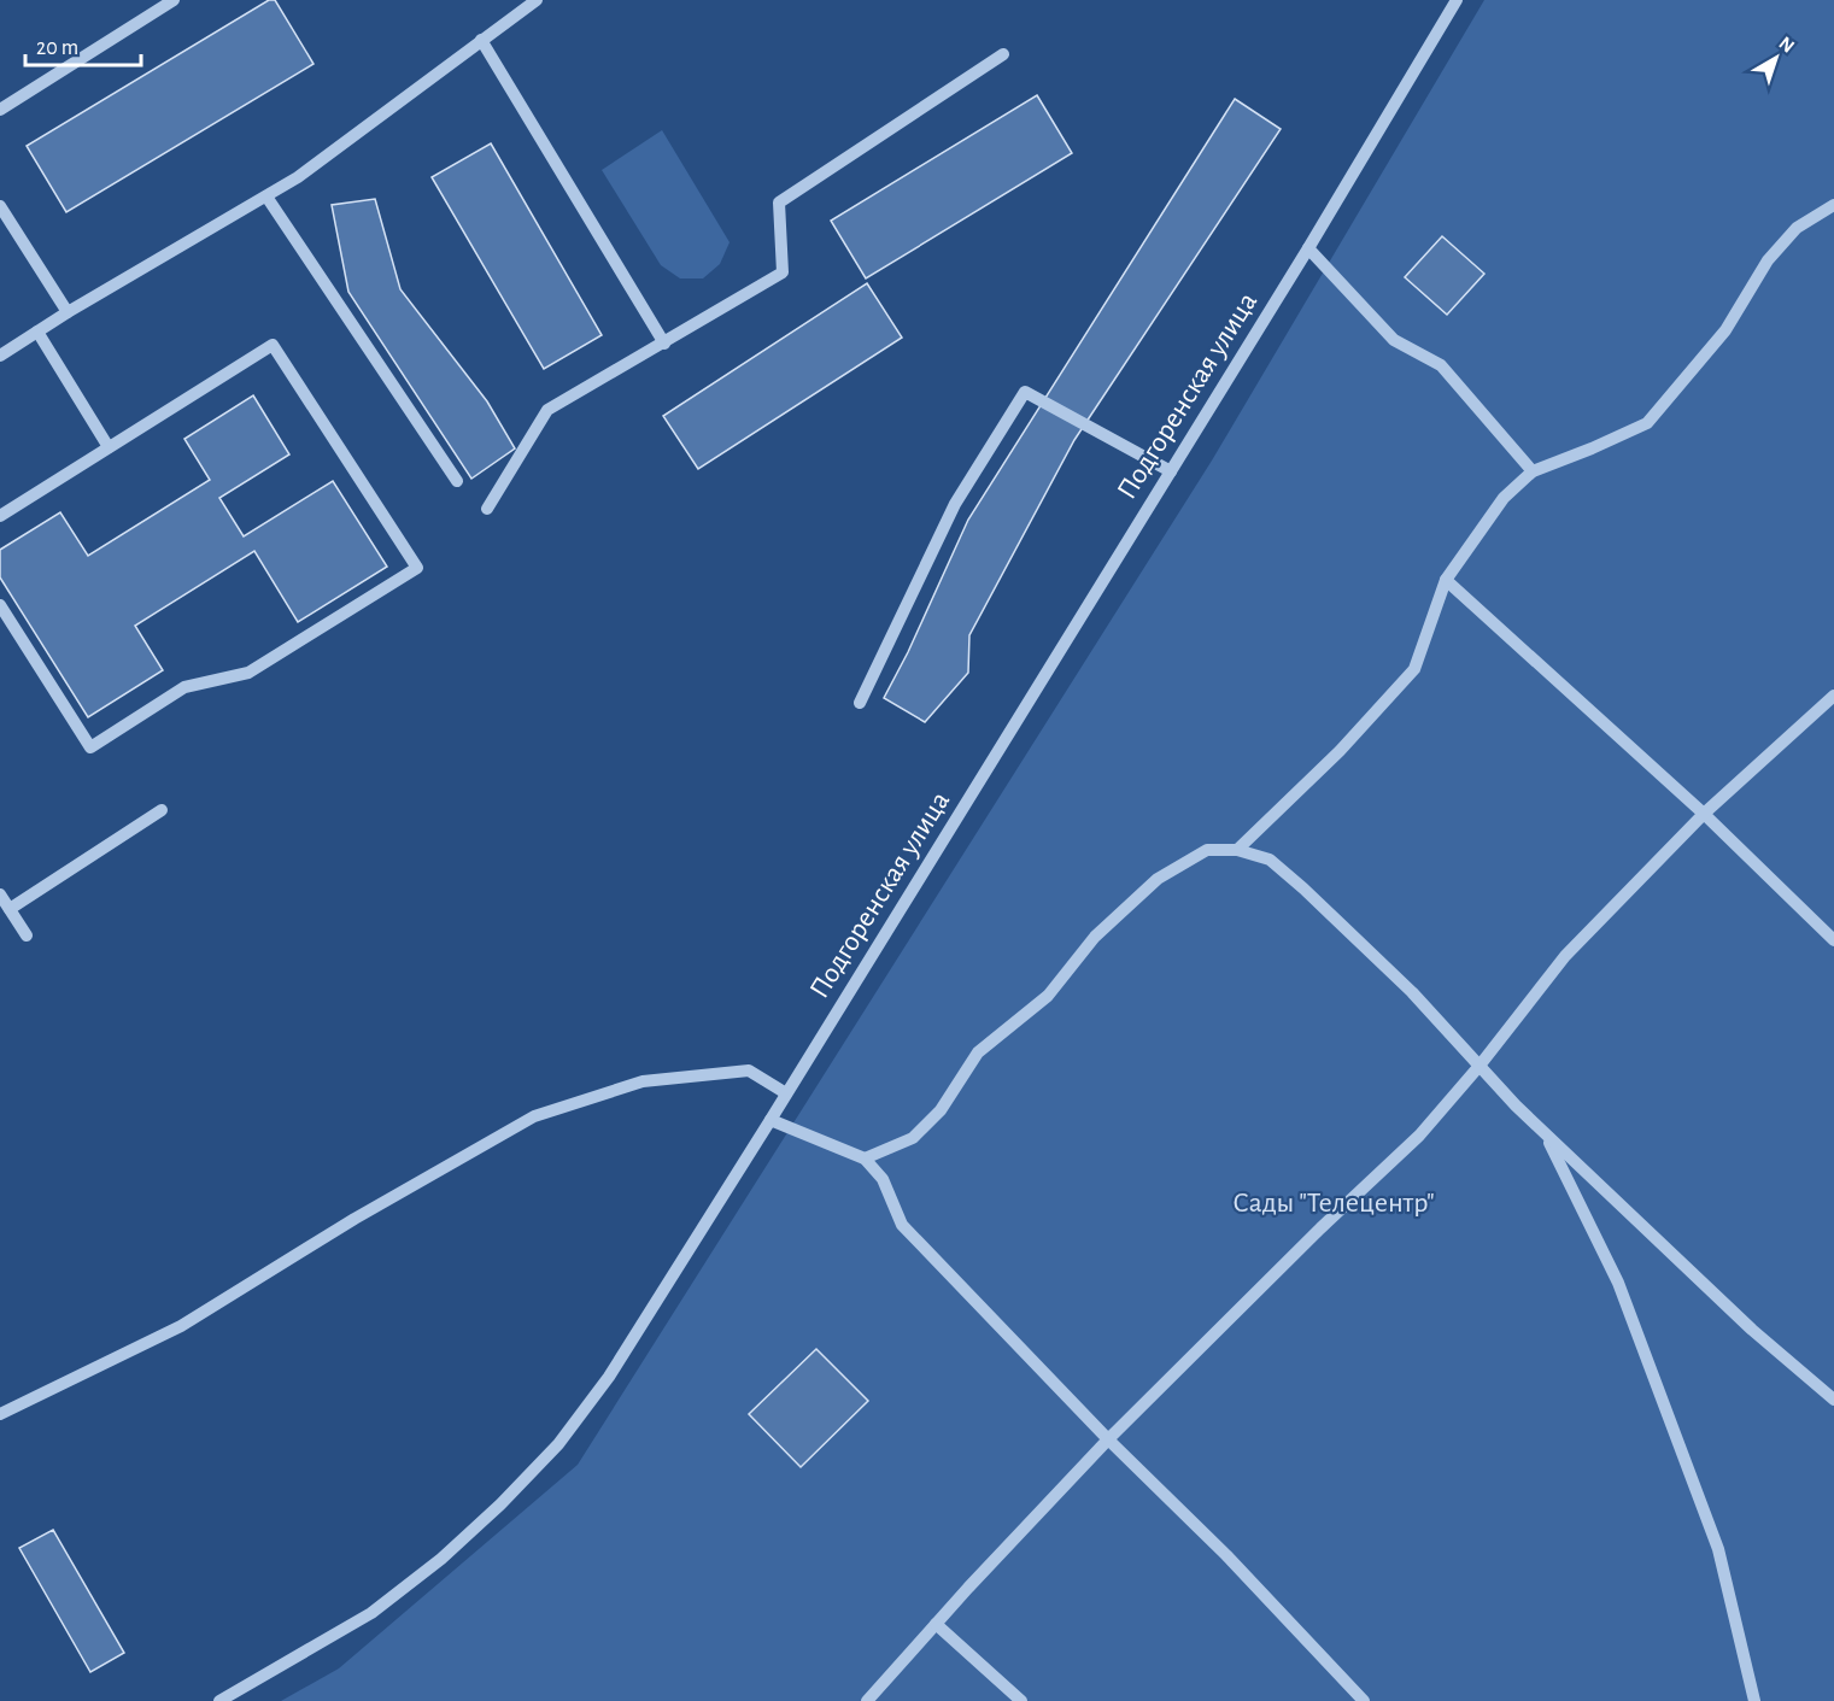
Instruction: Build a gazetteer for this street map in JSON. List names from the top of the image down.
{
  "streets": {
    "street": ["Подгоренская улица"]
  },
  "parks": ["Сады \"Телецентр\""],
  "scale_bar": "20 m",
  "north": "top right"
}
